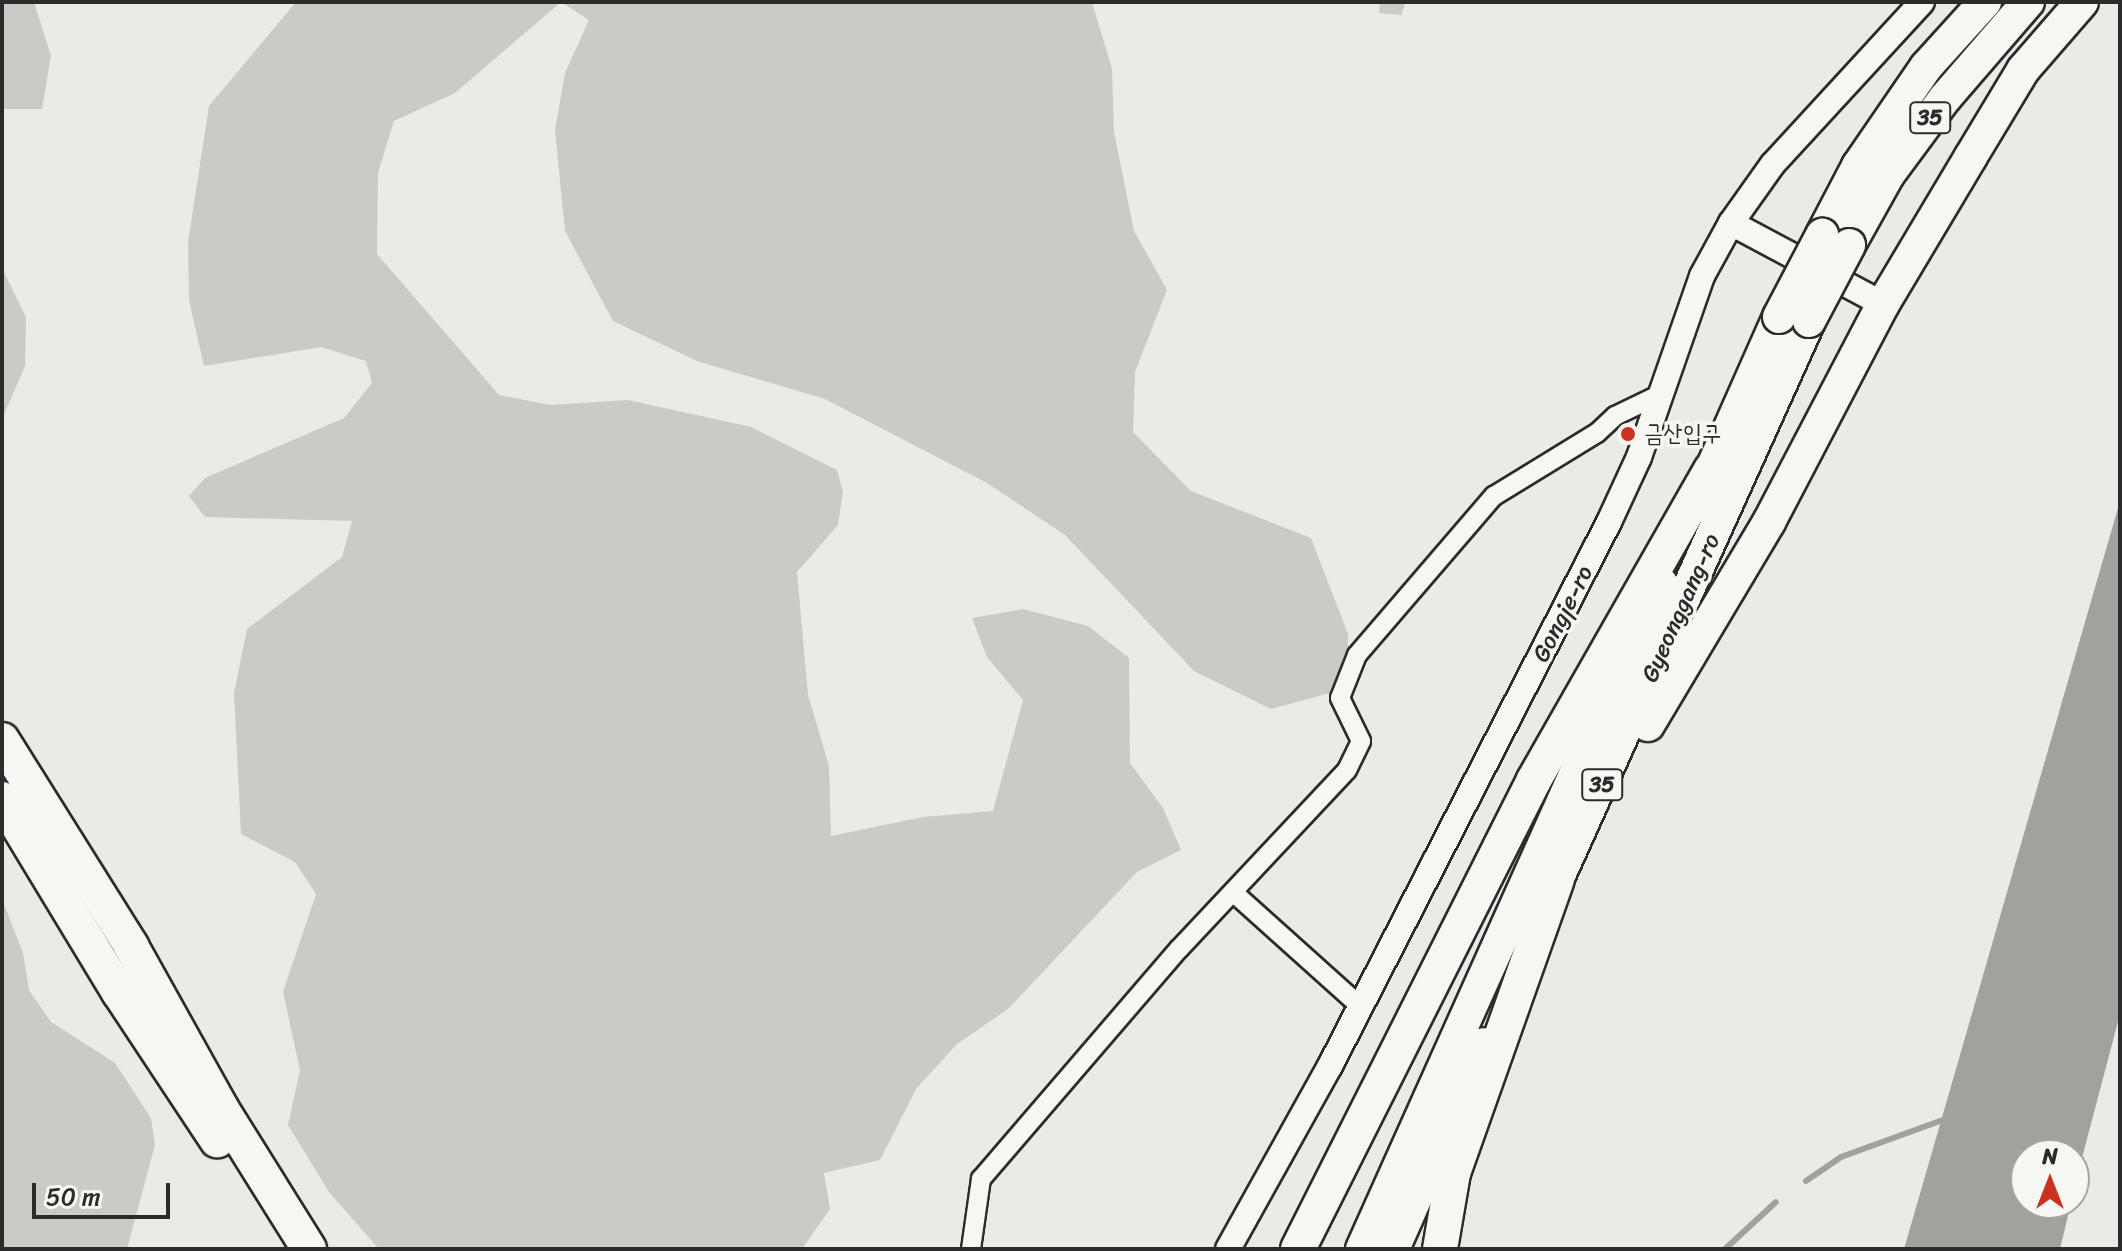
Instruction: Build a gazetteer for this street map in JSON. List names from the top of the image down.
{
  "streets": {
    "highway": ["35", "Gyeonggang-ro"],
    "street": ["Gongje-ro"]
  },
  "places": ["금산입구"],
  "scale_bar": "50 m",
  "north": "top"
}
